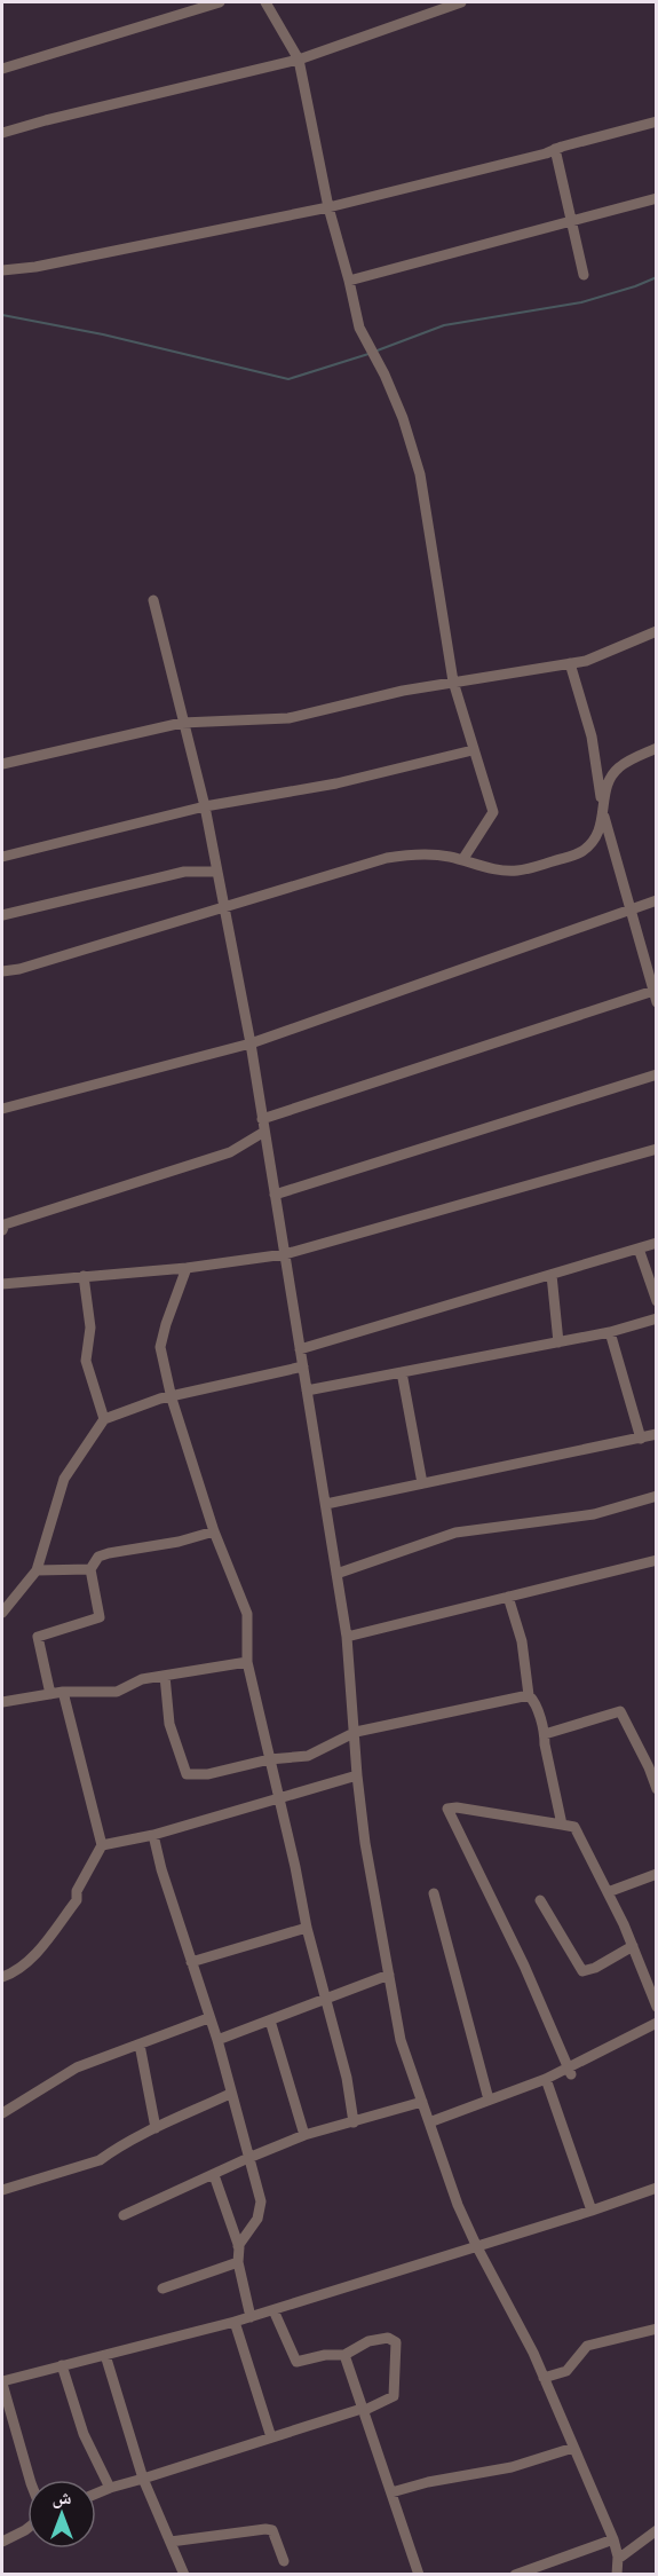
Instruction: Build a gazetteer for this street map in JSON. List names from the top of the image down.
{
  "north": "top"
}
